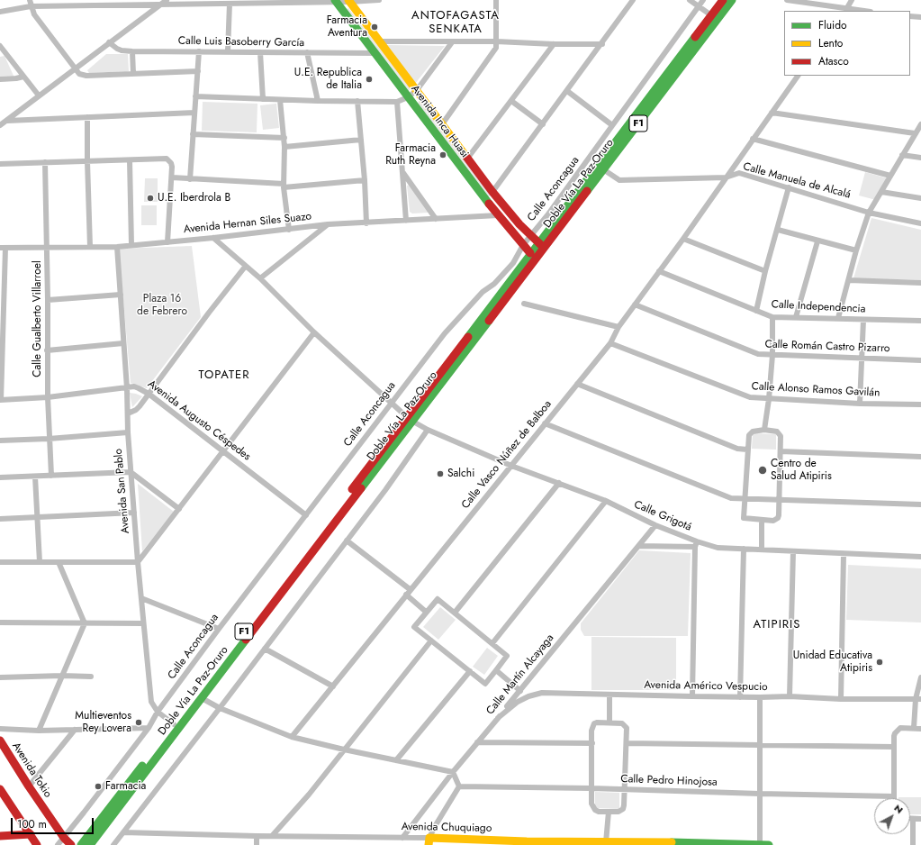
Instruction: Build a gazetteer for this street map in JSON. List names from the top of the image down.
{
  "streets": {
    "main road": [
      "Avenida Inca Huasi",
      "F1",
      "Doble Vía La Paz-Oruro",
      "Avenida Tokio",
      "Avenida Chuquiago"
    ],
    "street": [
      "Calle Luis Basoberry García",
      "Calle Manuela de Alcalá",
      "Calle Aconcagua",
      "Avenida Hernan Siles Suazo",
      "Calle Independencia",
      "Calle Gualberto Villarroel",
      "Calle Román Castro Pizarro",
      "Calle Alonso Ramos Gavilán",
      "Avenida Augusto Céspedes",
      "Calle Vasco Núñez de Balboa",
      "Avenida San Pablo",
      "Calle Grigotá",
      "Calle Martín Alcayaga",
      "Avenida Américo Vespucio",
      "Calle Pedro Hinojosa"
    ]
  },
  "crossings": [
    ["Calle Luis Basoberry García", "Avenida Inca Huasi"],
    ["Avenida Inca Huasi", "Doble Vía La Paz-Oruro"],
    ["Avenida Inca Huasi", "Calle Aconcagua"],
    ["Avenida Inca Huasi", "Avenida Hernan Siles Suazo"],
    ["Calle Manuela de Alcalá", "Doble Vía La Paz-Oruro"],
    ["Calle Manuela de Alcalá", "Calle Vasco Núñez de Balboa"],
    ["Doble Vía La Paz-Oruro", "Avenida San Pablo"],
    ["Doble Vía La Paz-Oruro", "Calle Grigotá"],
    ["Calle Aconcagua", "Avenida Augusto Céspedes"],
    ["Calle Aconcagua", "Avenida San Pablo"],
    ["Calle Aconcagua", "Calle Grigotá"],
    ["Calle Aconcagua", "Avenida Tokio"],
    ["Avenida Hernan Siles Suazo", "Calle Gualberto Villarroel"],
    ["Avenida Hernan Siles Suazo", "Avenida San Pablo"],
    ["Avenida Hernan Siles Suazo", "Calle Grigotá"],
    ["Calle Independencia", "Calle Vasco Núñez de Balboa"],
    ["Calle Gualberto Villarroel", "Avenida Augusto Céspedes"],
    ["Calle Román Castro Pizarro", "Calle Vasco Núñez de Balboa"],
    ["Calle Alonso Ramos Gavilán", "Calle Vasco Núñez de Balboa"],
    ["Avenida Augusto Céspedes", "Avenida San Pablo"],
    ["Calle Vasco Núñez de Balboa", "Calle Grigotá"],
    ["Calle Grigotá", "Calle Martín Alcayaga"],
    ["Calle Martín Alcayaga", "Avenida Américo Vespucio"],
    ["Calle Martín Alcayaga", "Avenida Chuquiago"]
  ],
  "districts": ["ANTOFAGASTA SENKATA", "TOPATER", "ATIPIRIS"],
  "parks": ["Plaza 16 de Febrero"],
  "places": [
    "Farmacia Aventura",
    "U.E. Republica de Italia",
    "Farmacia Ruth Reyna",
    "U.E. Iberdrola B",
    "Centro de Salud Atipiris",
    "Salchi",
    "Unidad Educativa Atipiris",
    "Multieventos Rey Lovera",
    "Farmacia"
  ],
  "legend": ["Fluido", "Lento", "Atasco"],
  "scale_bar": "100 m",
  "north": "top right"
}
